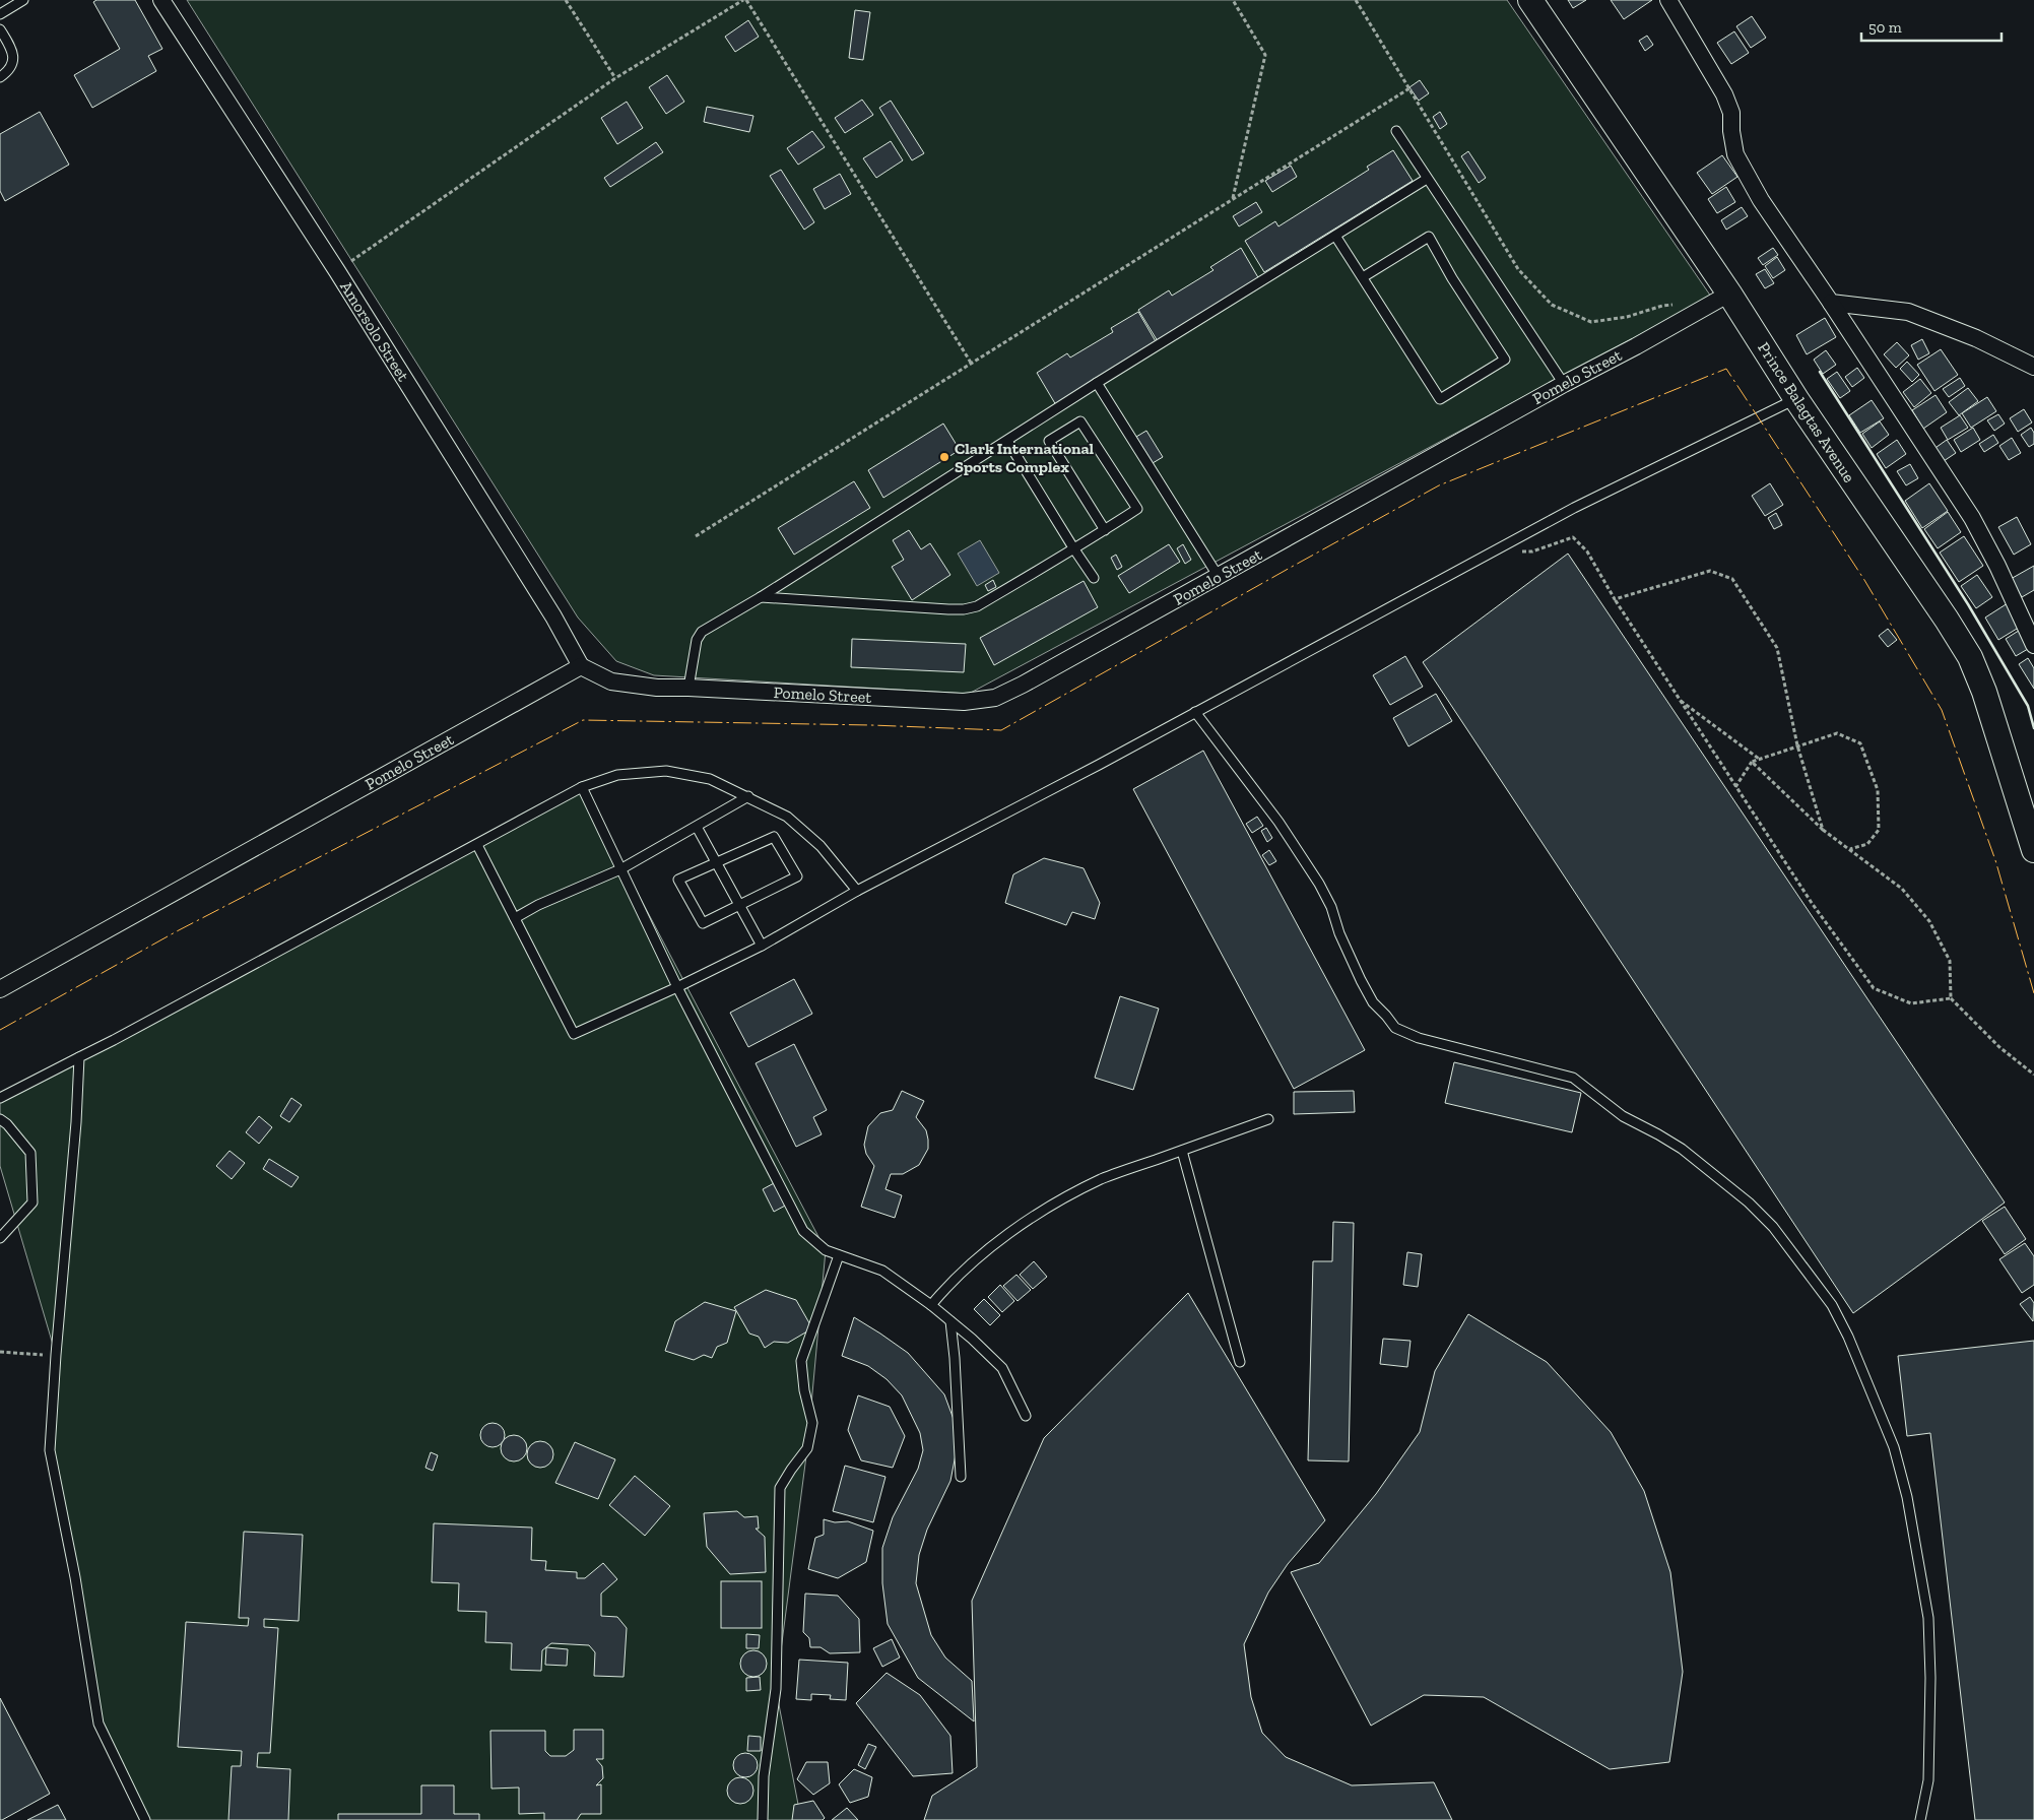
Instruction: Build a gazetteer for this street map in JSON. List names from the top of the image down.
{
  "streets": {
    "main road": ["Prince Balagtas Avenue"],
    "street": ["Amorsolo Street", "Pomelo Street"]
  },
  "crossings": [
    ["Amorsolo Street", "Pomelo Street"],
    ["Pomelo Street", "Prince Balagtas Avenue"]
  ],
  "places": ["Clark International Sports Complex"],
  "scale_bar": "50 m"
}
